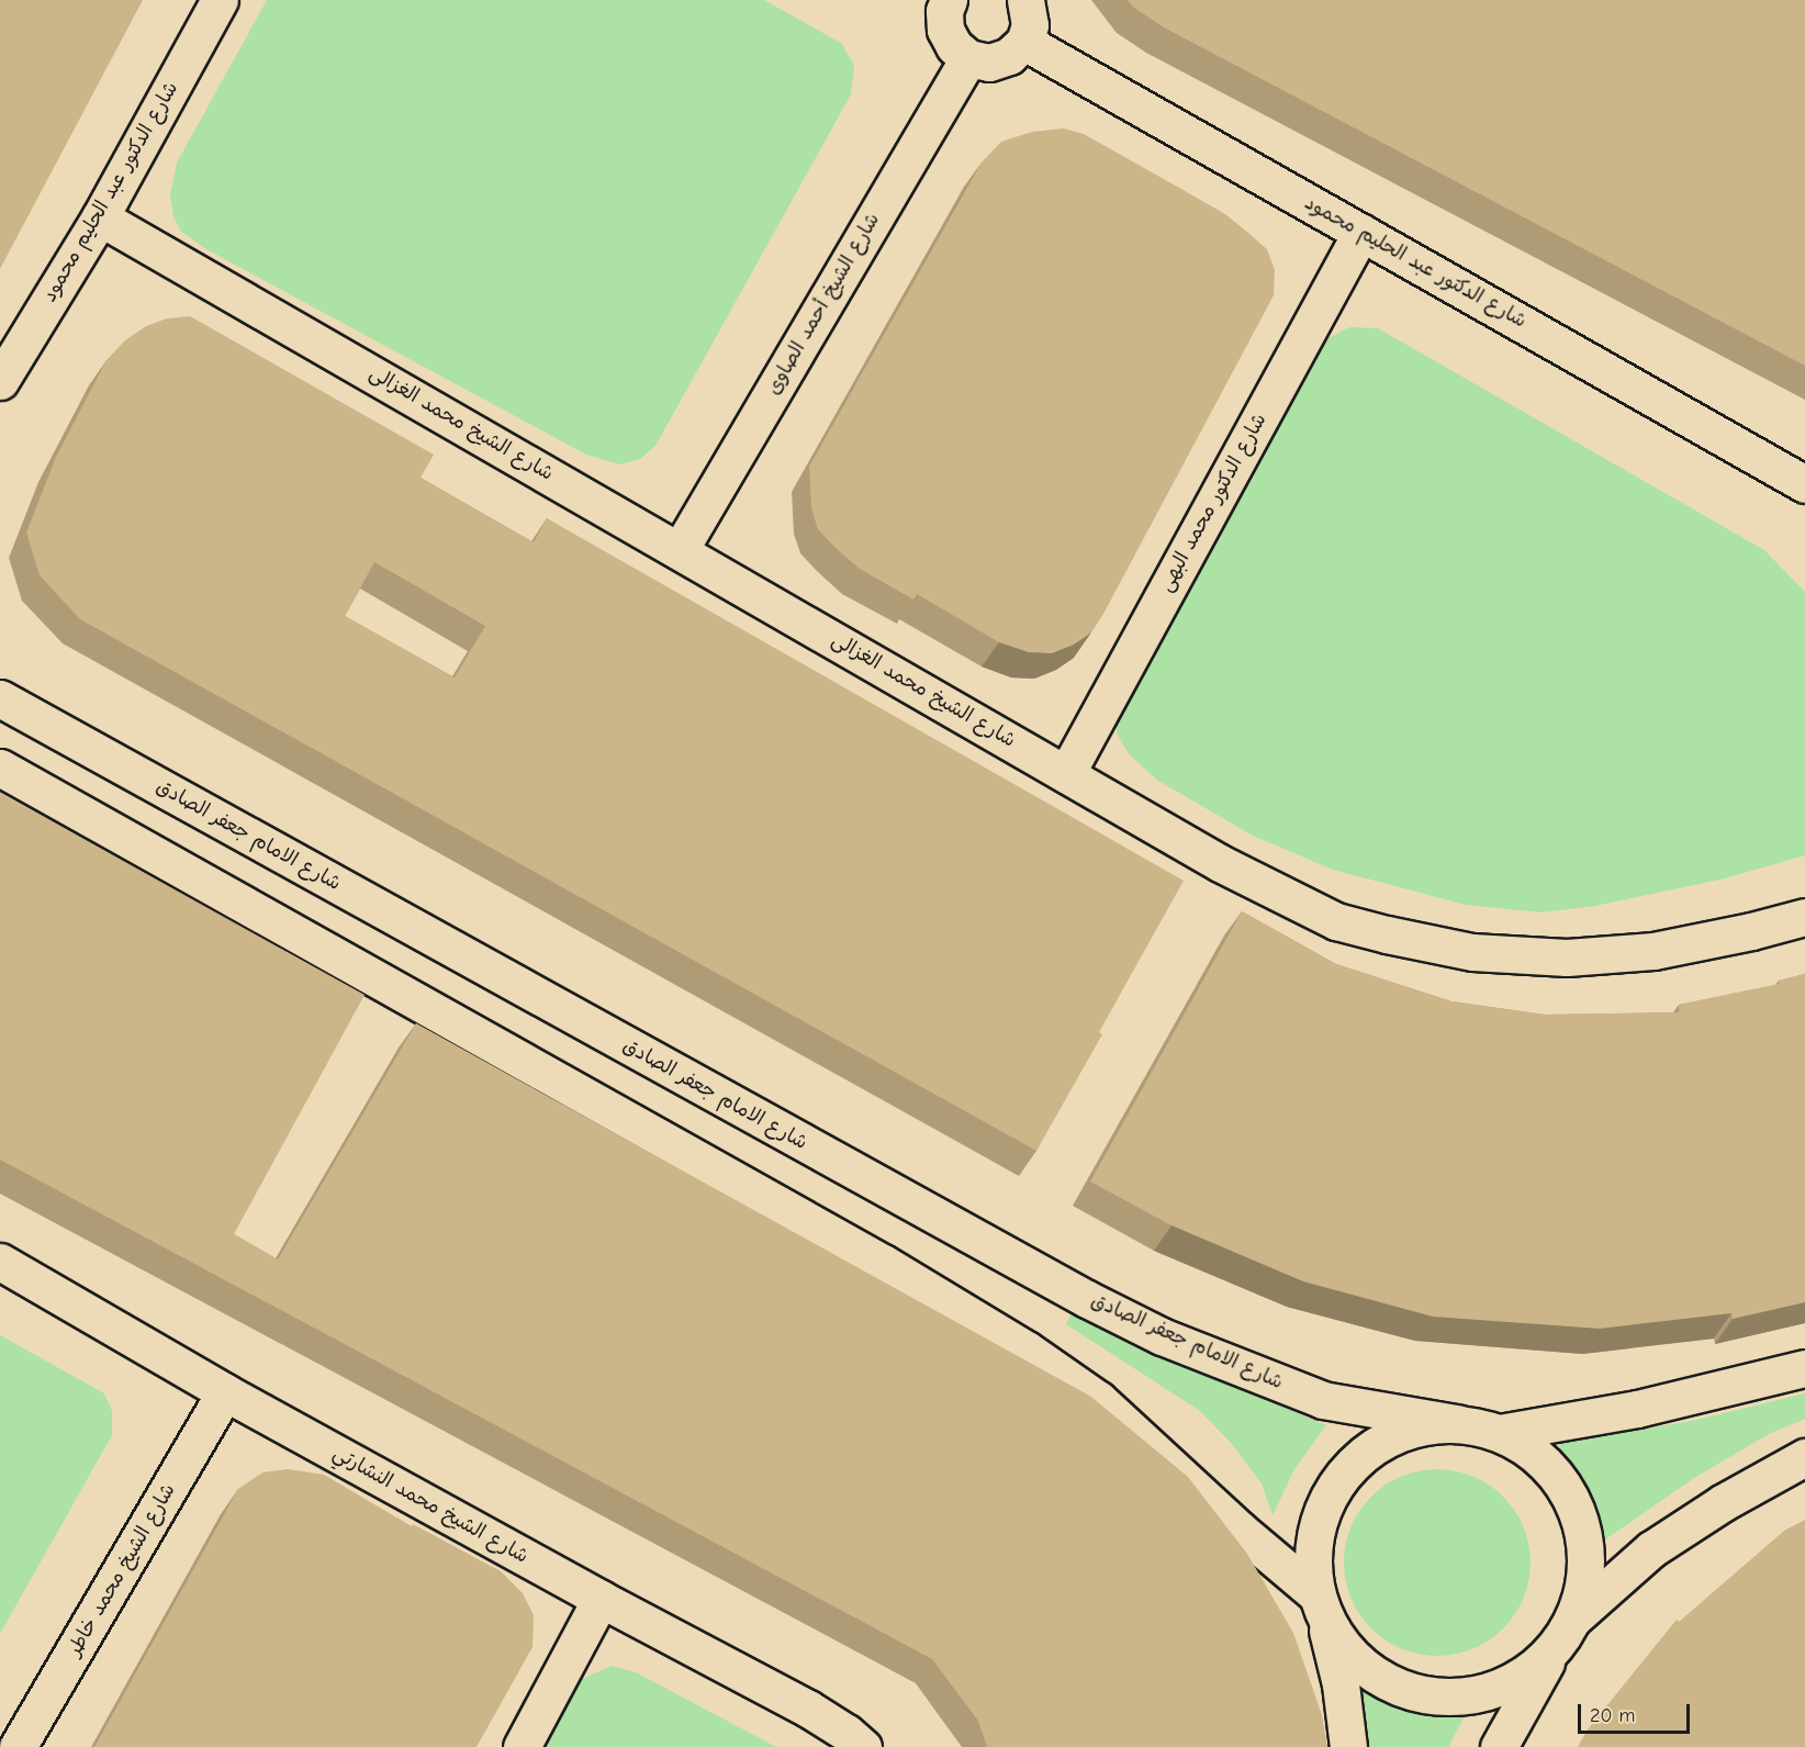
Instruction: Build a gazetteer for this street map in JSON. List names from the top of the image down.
{
  "streets": {
    "street": [
      "شارع الدكتور عبد الحليم محمود",
      "شارع الشيخ أحمد الصاوى",
      "شارع الشيخ محمد الغزالى",
      "شارع الدكتور محمد البهى",
      "شارع الامام جعفر الصادق",
      "شارع الشيخ محمد النشارتي",
      "شارع الشيخ محمد خاطر"
    ]
  },
  "crossings": [
    ["شارع الدكتور عبد الحليم محمود", "شارع الشيخ محمد الغزالى"],
    ["شارع الدكتور عبد الحليم محمود", "شارع الدكتور محمد البهى"],
    ["شارع الشيخ أحمد الصاوى", "شارع الشيخ محمد الغزالى"],
    ["شارع الشيخ محمد الغزالى", "شارع الدكتور محمد البهى"],
    ["شارع الشيخ محمد النشارتي", "شارع الشيخ محمد خاطر"]
  ],
  "scale_bar": "20 m"
}
